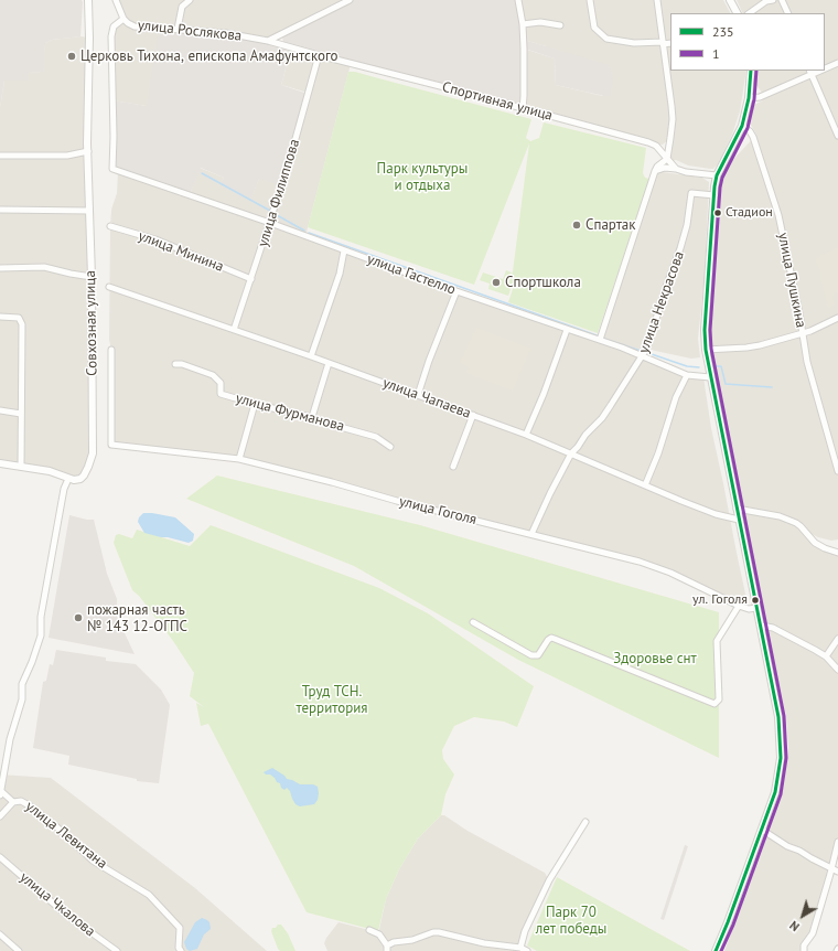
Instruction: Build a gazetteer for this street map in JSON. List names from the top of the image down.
{
  "streets": {
    "street": [
      "улица Рослякова",
      "Спортивная улица",
      "улица Филиппова",
      "улица Минина",
      "улица Гастелло",
      "улица Пушкина",
      "улица Некрасова",
      "Совхозная улица",
      "улица Чапаева",
      "улица Фурманова",
      "улица Гоголя",
      "улица Левитана",
      "улица Чкалова"
    ]
  },
  "crossings": [
    ["улица Рослякова", "Спортивная улица"],
    ["улица Рослякова", "улица Гастелло"],
    ["Спортивная улица", "улица Филиппова"],
    ["улица Филиппова", "улица Минина"],
    ["улица Филиппова", "улица Гастелло"],
    ["улица Филиппова", "улица Чапаева"],
    ["улица Гастелло", "улица Некрасова"],
    ["улица Некрасова", "улица Чапаева"],
    ["улица Некрасова", "улица Гоголя"]
  ],
  "parks": [
    "Парк культуры и отдыха",
    "Здоровье снт",
    "Труд ТСН. территория",
    "Парк 70 лет победы"
  ],
  "places": [
    "Церковь Тихона, епископа Амафунтского",
    "Стадион",
    "Спартак",
    "Спортшкола",
    "ул. Гоголя",
    "пожарная часть № 143 12-ОГПС"
  ],
  "lines": ["transit line 235", "transit line 1"],
  "legend": ["235", "1"],
  "north": "bottom left"
}
